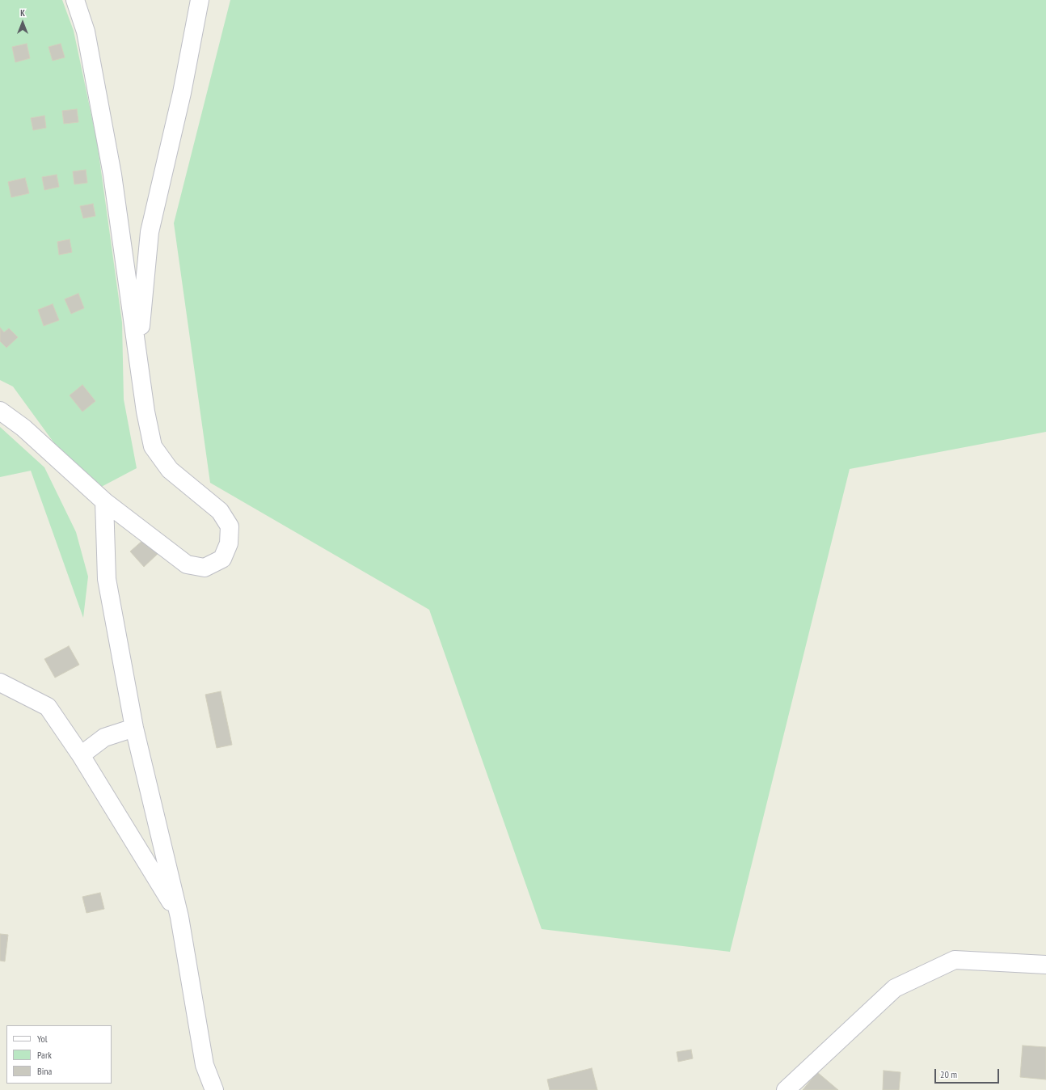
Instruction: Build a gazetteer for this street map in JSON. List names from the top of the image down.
{
  "legend": ["Yol", "Park", "Bina"],
  "scale_bar": "20 m",
  "north": "top"
}
